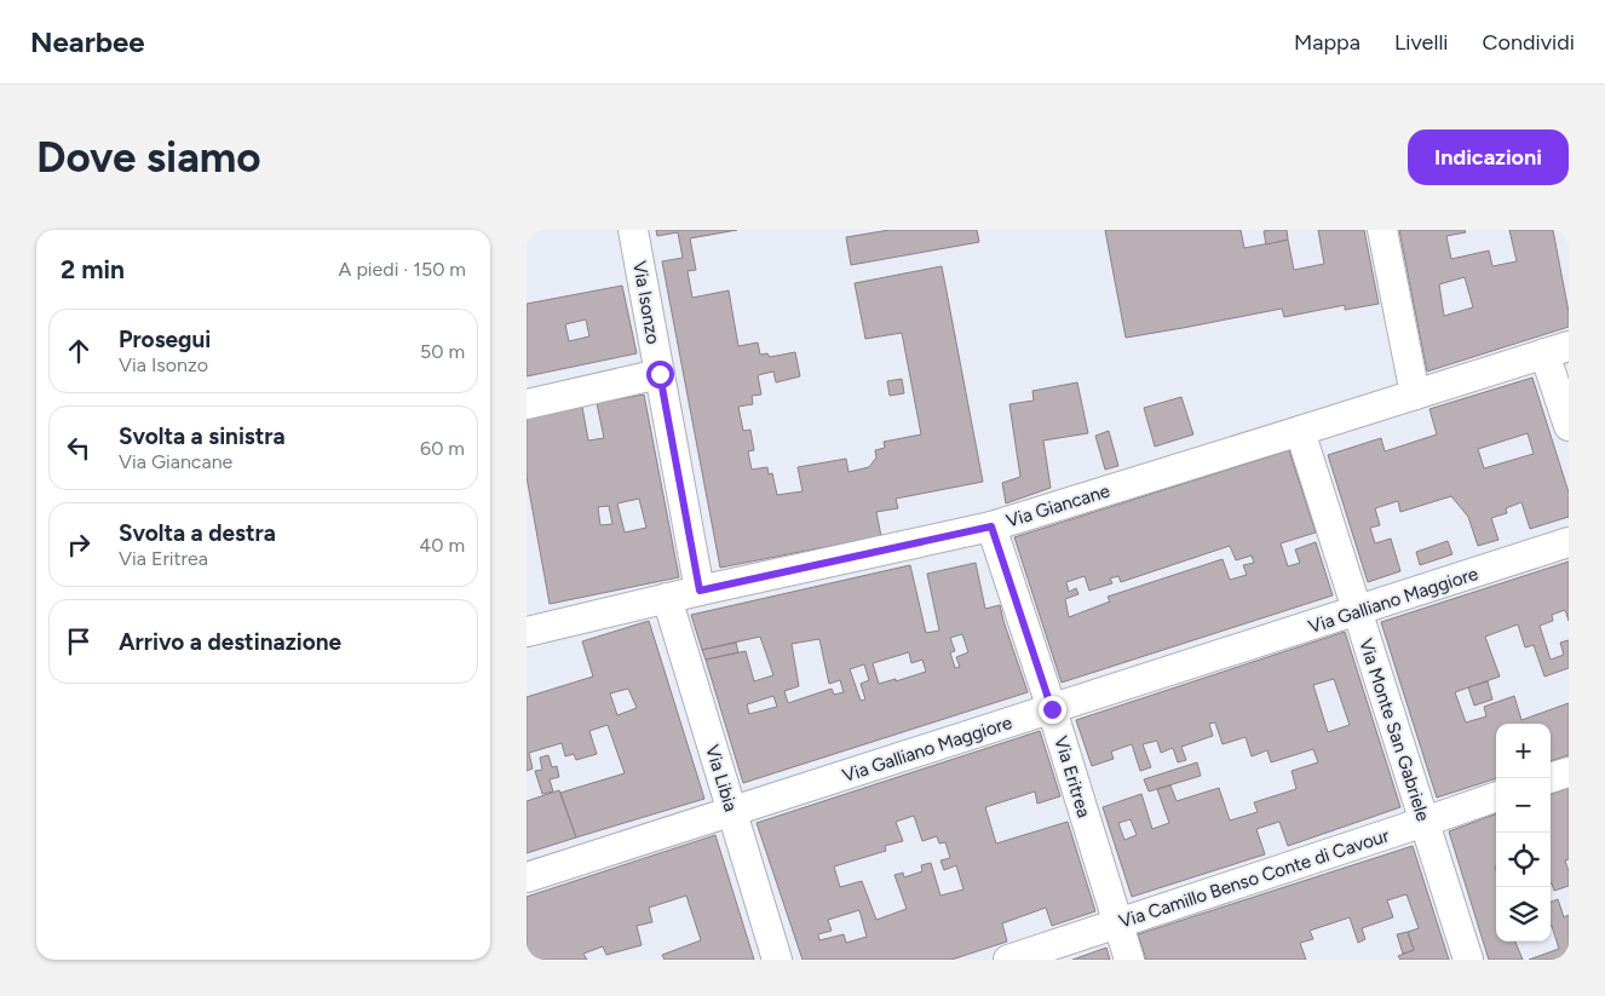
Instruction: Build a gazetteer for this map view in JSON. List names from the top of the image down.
{
  "streets": {
    "street": [
      "Via Isonzo",
      "Via Giancane",
      "Via Galliano Maggiore",
      "Via Monte San Gabriele",
      "Via Eritrea",
      "Via Libia",
      "Via Camillo Benso Conte di Cavour"
    ]
  },
  "crossings": [
    ["Via Isonzo", "Via Giancane"],
    ["Via Giancane", "Via Monte San Gabriele"],
    ["Via Giancane", "Via Eritrea"],
    ["Via Giancane", "Via Libia"],
    ["Via Galliano Maggiore", "Via Monte San Gabriele"],
    ["Via Galliano Maggiore", "Via Eritrea"],
    ["Via Galliano Maggiore", "Via Libia"],
    ["Via Monte San Gabriele", "Via Camillo Benso Conte di Cavour"],
    ["Via Eritrea", "Via Camillo Benso Conte di Cavour"]
  ],
  "page": {
    "header": "Nearbee",
    "nav": ["Mappa", "Livelli", "Condividi"],
    "buttons": "Indicazioni",
    "title": "Dove siamo",
    "heading": ["2 min", "A piedi · 150 m"],
    "list": [
      ["Prosegui", "Via Isonzo", "50 m"],
      ["Svolta a sinistra", "Via Giancane", "60 m"],
      ["Svolta a destra", "Via Eritrea", "40 m"],
      "Arrivo a destinazione"
    ],
    "map_buttons": ["+", "−"]
  }
}
